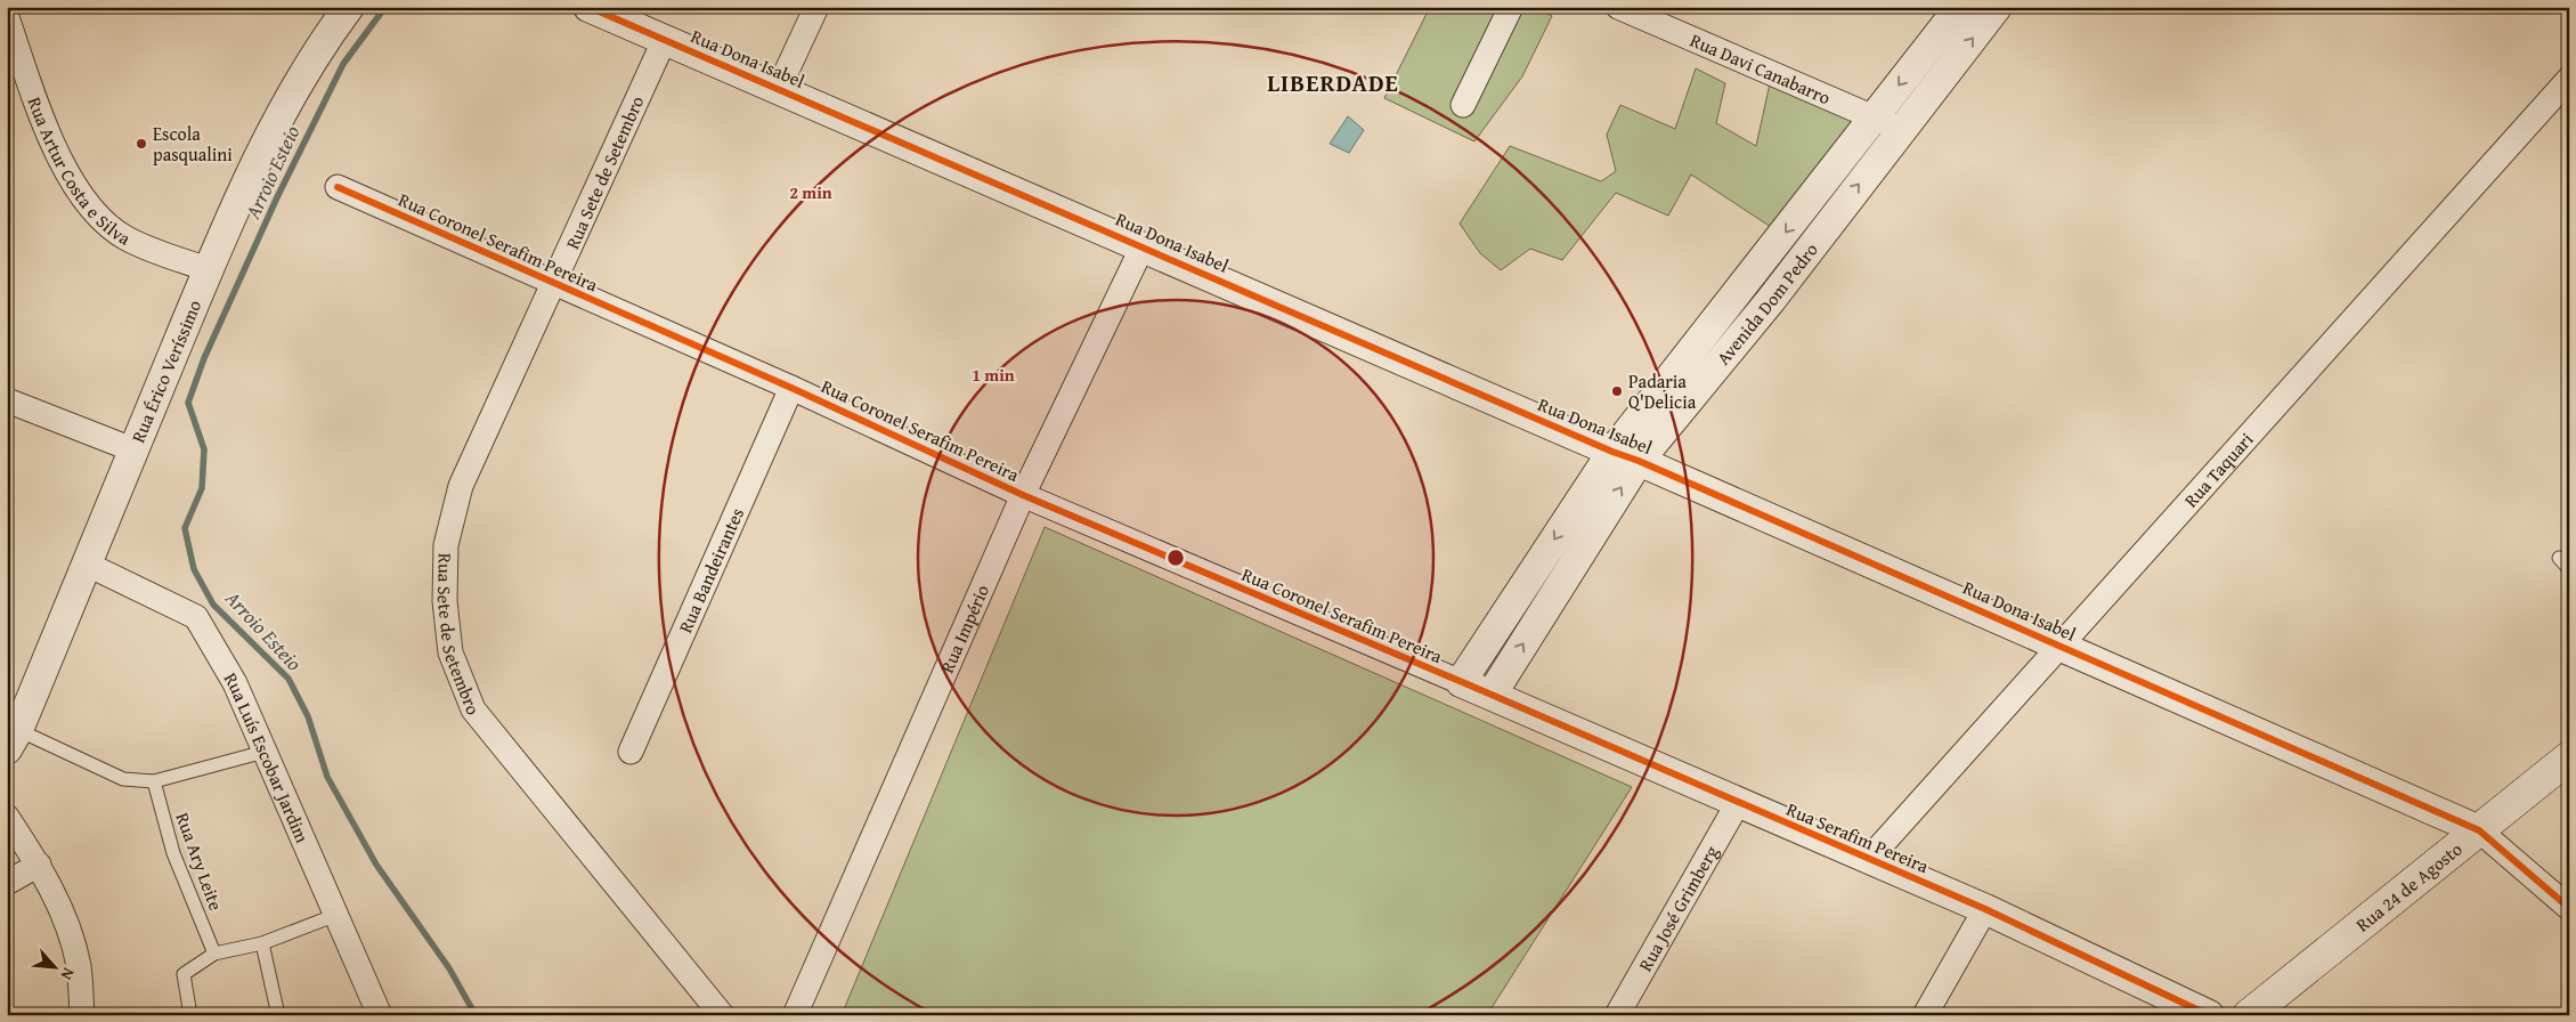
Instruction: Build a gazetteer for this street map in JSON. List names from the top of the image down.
{
  "streets": {
    "main road": ["Rua 24 de Agosto"],
    "street": [
      "Rua Dona Isabel",
      "Rua Davi Canabarro",
      "Rua Artur Costa e Silva",
      "Rua Sete de Setembro",
      "Rua Coronel Serafim Pereira",
      "Avenida Dom Pedro",
      "Rua Érico Veríssimo",
      "Rua Taquari",
      "Rua Bandeirantes",
      "Rua Império",
      "Rua Luís Escobar Jardim",
      "Rua Serafim Pereira",
      "Rua José Grimberg"
    ],
    "lane": ["Rua Ary Leite"]
  },
  "crossings": [
    ["Rua Dona Isabel", "Rua Sete de Setembro"],
    ["Rua Dona Isabel", "Avenida Dom Pedro"],
    ["Rua Dona Isabel", "Rua Taquari"],
    ["Rua Dona Isabel", "Rua Império"],
    ["Rua Dona Isabel", "Rua 24 de Agosto"],
    ["Rua Davi Canabarro", "Avenida Dom Pedro"],
    ["Rua Artur Costa e Silva", "Rua Érico Veríssimo"],
    ["Rua Sete de Setembro", "Rua Coronel Serafim Pereira"],
    ["Rua Coronel Serafim Pereira", "Avenida Dom Pedro"],
    ["Rua Coronel Serafim Pereira", "Rua Bandeirantes"],
    ["Rua Coronel Serafim Pereira", "Rua Império"],
    ["Rua Coronel Serafim Pereira", "Rua Serafim Pereira"],
    ["Avenida Dom Pedro", "Rua Serafim Pereira"],
    ["Rua Érico Veríssimo", "Rua Luís Escobar Jardim"],
    ["Rua Taquari", "Rua Serafim Pereira"],
    ["Rua Serafim Pereira", "Rua José Grimberg"]
  ],
  "districts": ["LIBERDADE"],
  "water": ["Arroio Esteio"],
  "places": ["Escola pasqualini", "Padaria Q'Delicia"],
  "north": "bottom right",
  "rings": ["2 min", "1 min"]
}
